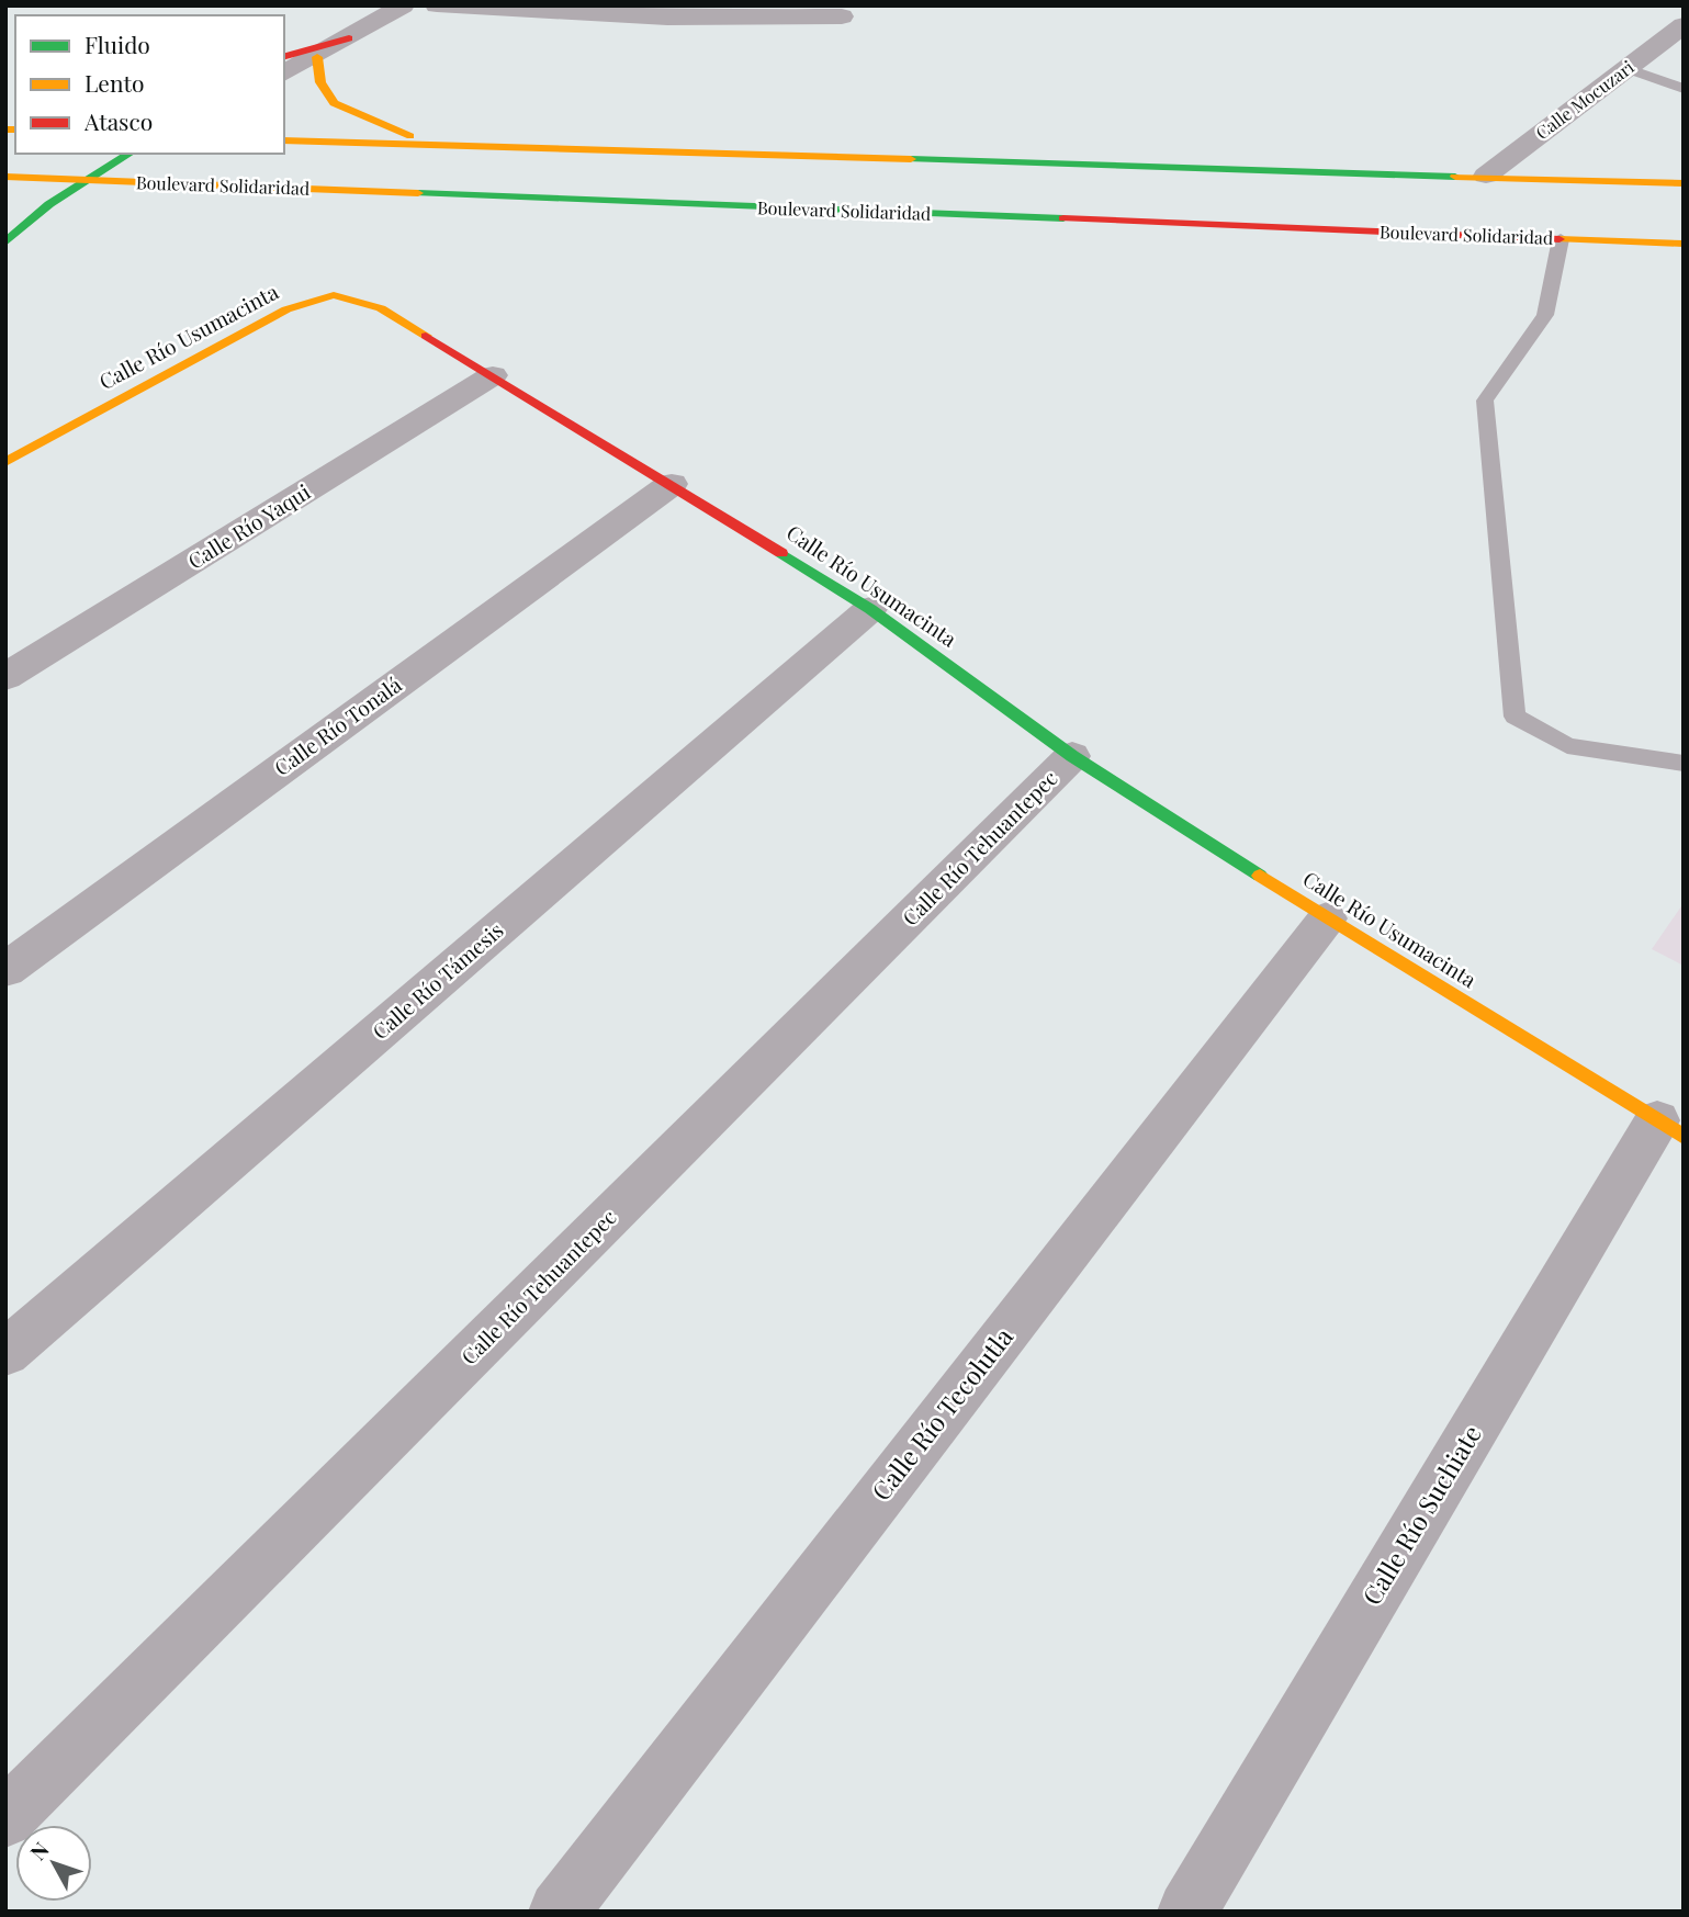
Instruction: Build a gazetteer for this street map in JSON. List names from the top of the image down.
{
  "streets": {
    "main road": ["Boulevard Solidaridad", "Calle Río Usumacinta"],
    "street": [
      "Calle Mocuzari",
      "Calle Río Yaqui",
      "Calle Río Tonalá",
      "Calle Río Tehuantepec",
      "Calle Río Támesis",
      "Calle Río Tecolutla",
      "Calle Río Suchiate"
    ]
  },
  "crossings": [
    ["Calle Río Usumacinta", "Calle Río Yaqui"],
    ["Calle Río Usumacinta", "Calle Río Tonalá"],
    ["Calle Río Usumacinta", "Calle Río Tehuantepec"],
    ["Calle Río Usumacinta", "Calle Río Támesis"],
    ["Calle Río Usumacinta", "Calle Río Tecolutla"],
    ["Calle Río Usumacinta", "Calle Río Suchiate"]
  ],
  "legend": ["Fluido", "Lento", "Atasco"],
  "north": "top left"
}
